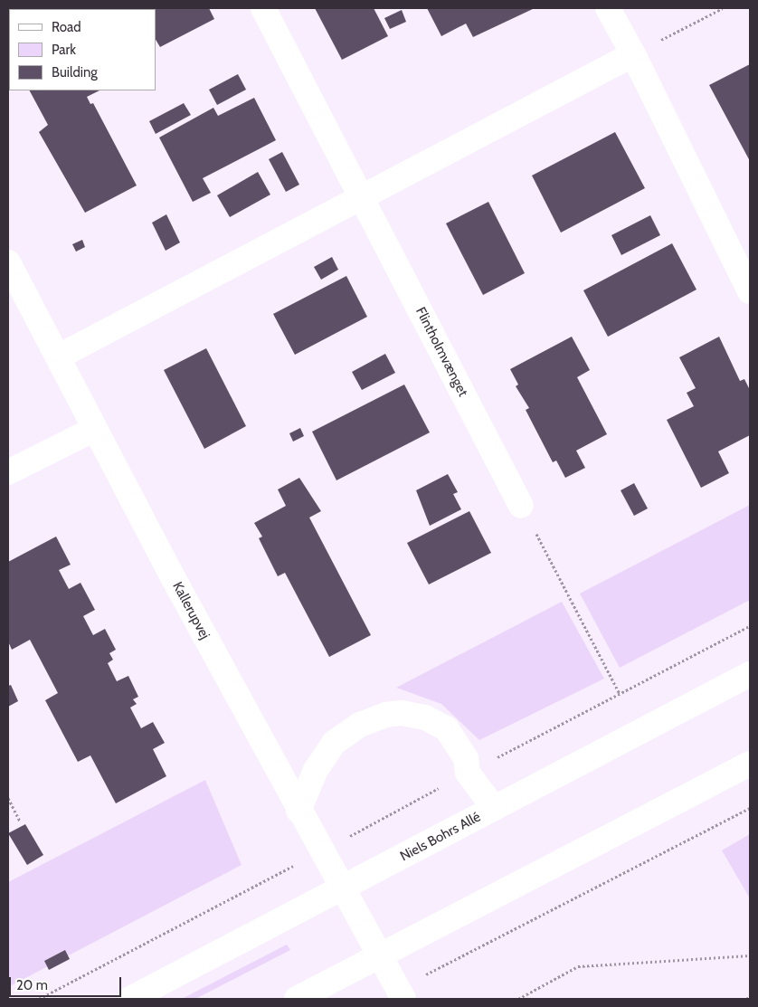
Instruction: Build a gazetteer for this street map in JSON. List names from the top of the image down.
{
  "streets": {
    "street": ["Flintholmvænget", "Kallerupvej", "Niels Bohrs Allé"]
  },
  "crossings": [
    ["Kallerupvej", "Niels Bohrs Allé"]
  ],
  "legend": ["Road", "Park", "Building"],
  "scale_bar": "20 m"
}
